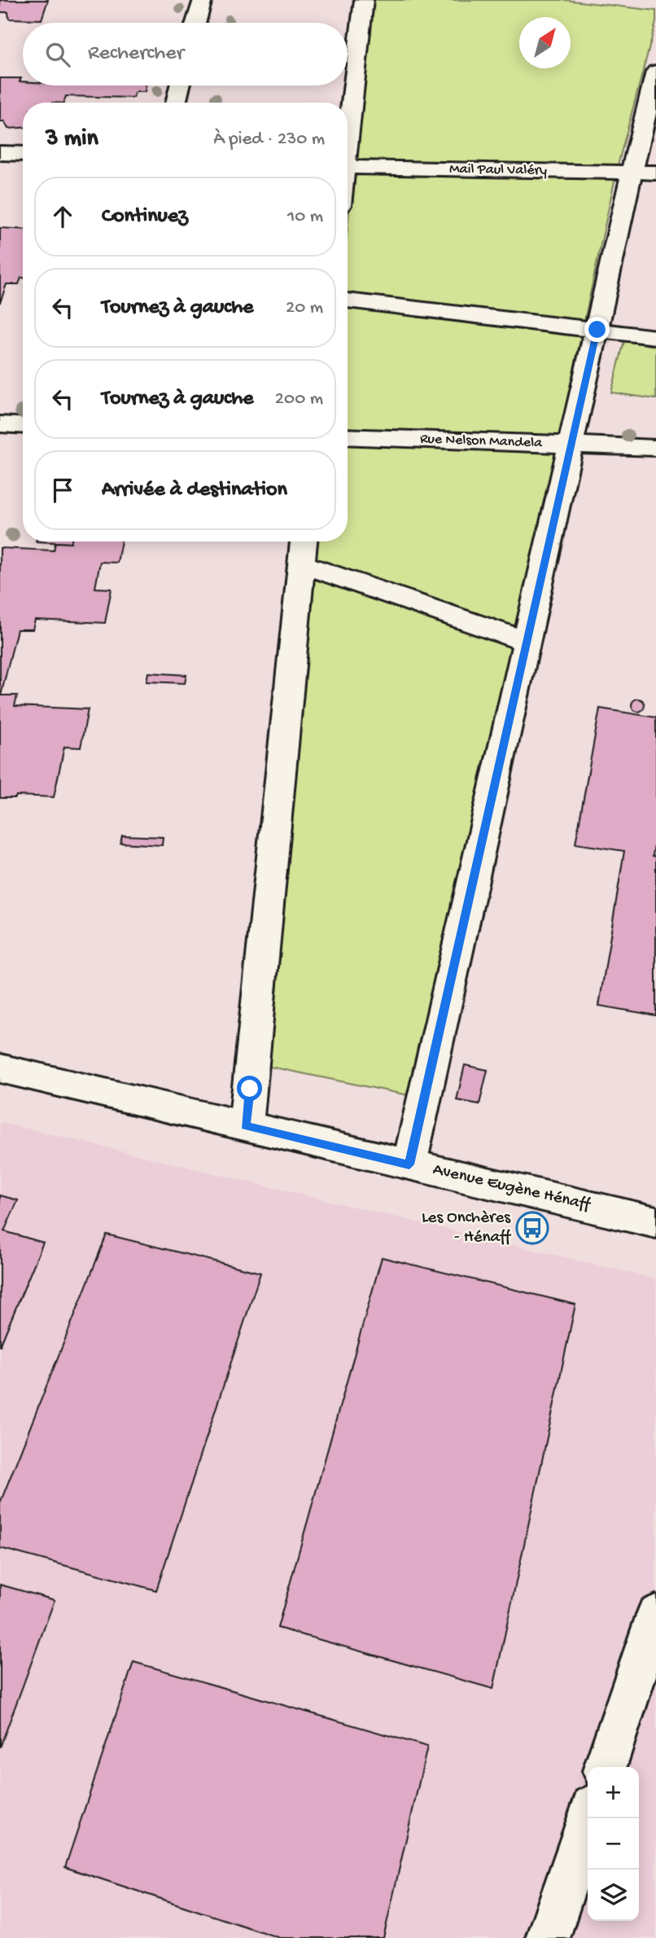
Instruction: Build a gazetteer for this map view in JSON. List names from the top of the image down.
{
  "streets": {
    "street": ["Mail Paul Valéry", "Rue Nelson Mandela", "Avenue Eugène Hénaff"]
  },
  "places": {
    "bus stop": ["Les Onchères - Hénaff"]
  },
  "north": "top right",
  "page": {
    "search": "Rechercher",
    "heading": ["3 min", "À pied · 230 m"],
    "list": [
      ["Continuez", "10 m"],
      ["Tournez à gauche", "20 m"],
      ["Tournez à gauche", "200 m"],
      "Arrivée à destination"
    ],
    "map_buttons": ["+", "−"]
  }
}
